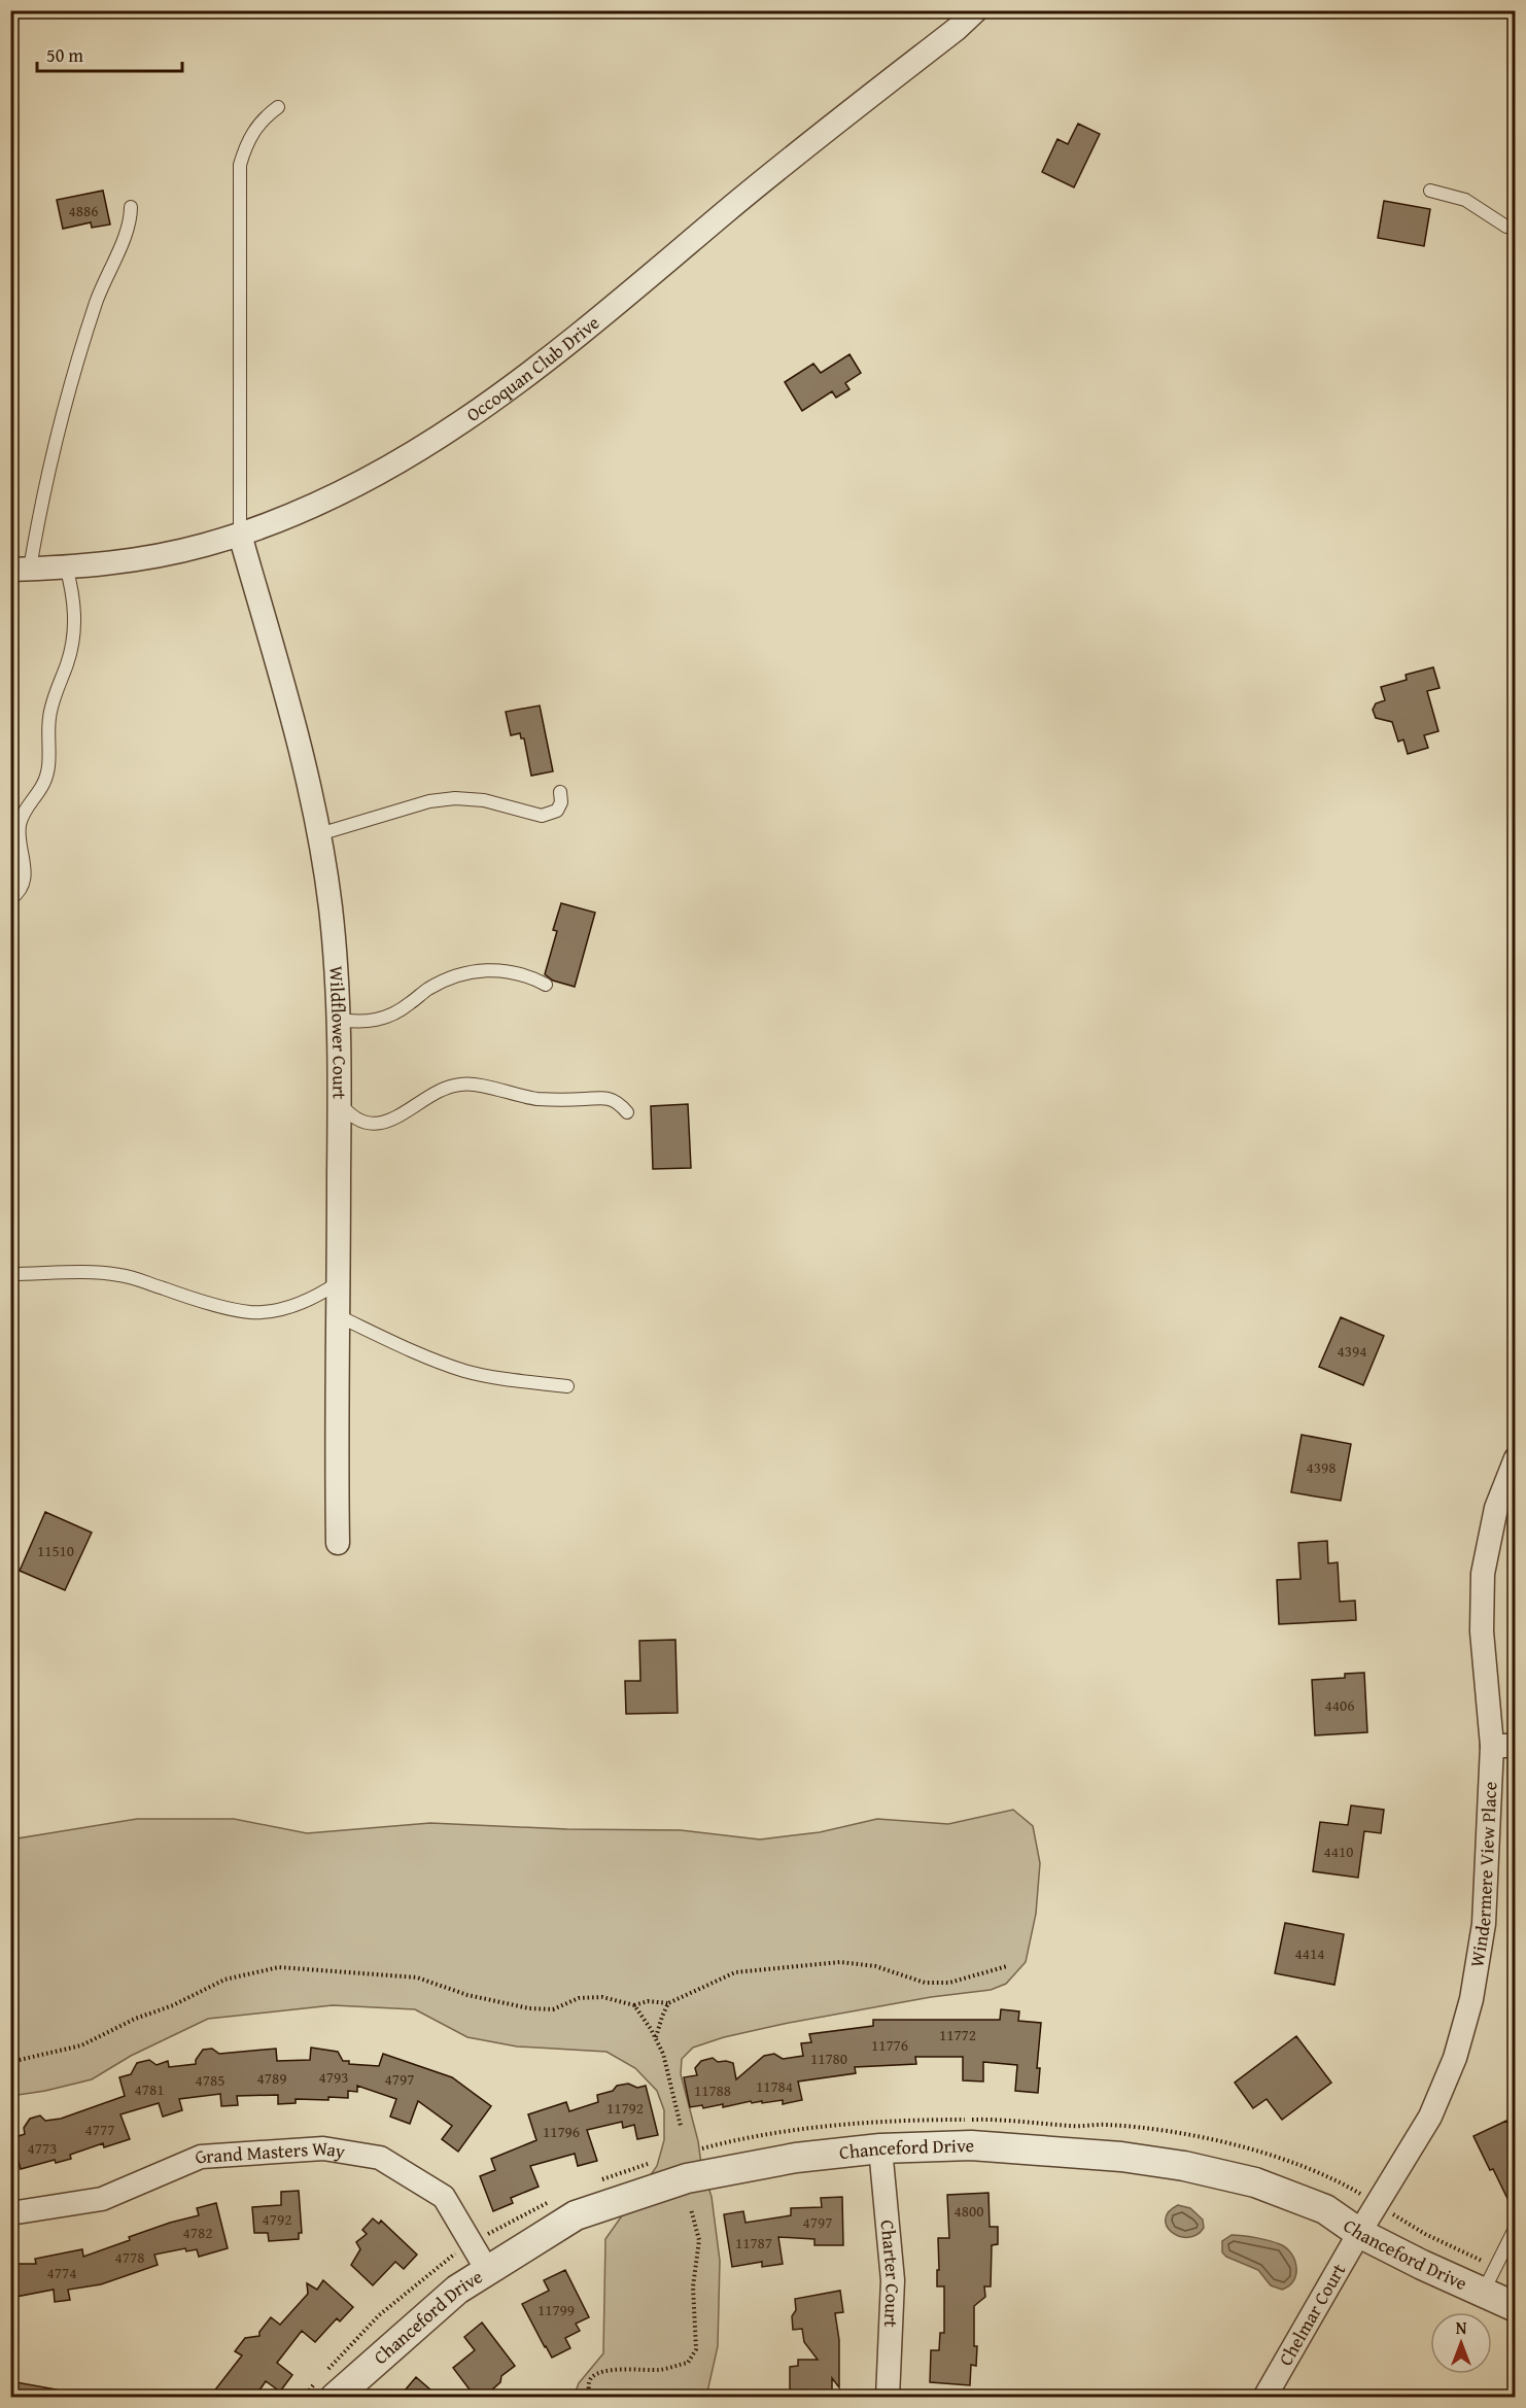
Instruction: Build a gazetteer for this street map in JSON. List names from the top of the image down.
{
  "streets": {
    "street": [
      "Occoquan Club Drive",
      "Wildflower Court",
      "Windermere View Place",
      "Chanceford Drive",
      "Grand Masters Way",
      "Charter Court",
      "Chelmar Court"
    ]
  },
  "crossings": [
    ["Occoquan Club Drive", "Wildflower Court"],
    ["Windermere View Place", "Chanceford Drive"],
    ["Windermere View Place", "Chelmar Court"],
    ["Chanceford Drive", "Grand Masters Way"],
    ["Chanceford Drive", "Charter Court"],
    ["Chanceford Drive", "Chelmar Court"]
  ],
  "house_numbers": [
    "4886",
    "4394",
    "4398",
    "11510",
    "4406",
    "4410",
    "4414",
    "11772",
    "11776",
    "11780",
    "4793",
    "4789",
    "4797",
    "4785",
    "11784",
    "4781",
    "11788",
    "11792",
    "4777",
    "11796",
    "4773",
    "4800",
    "4792",
    "4797",
    "4782",
    "11787",
    "4778",
    "4774",
    "11799"
  ],
  "scale_bar": "50 m",
  "north": "top"
}
